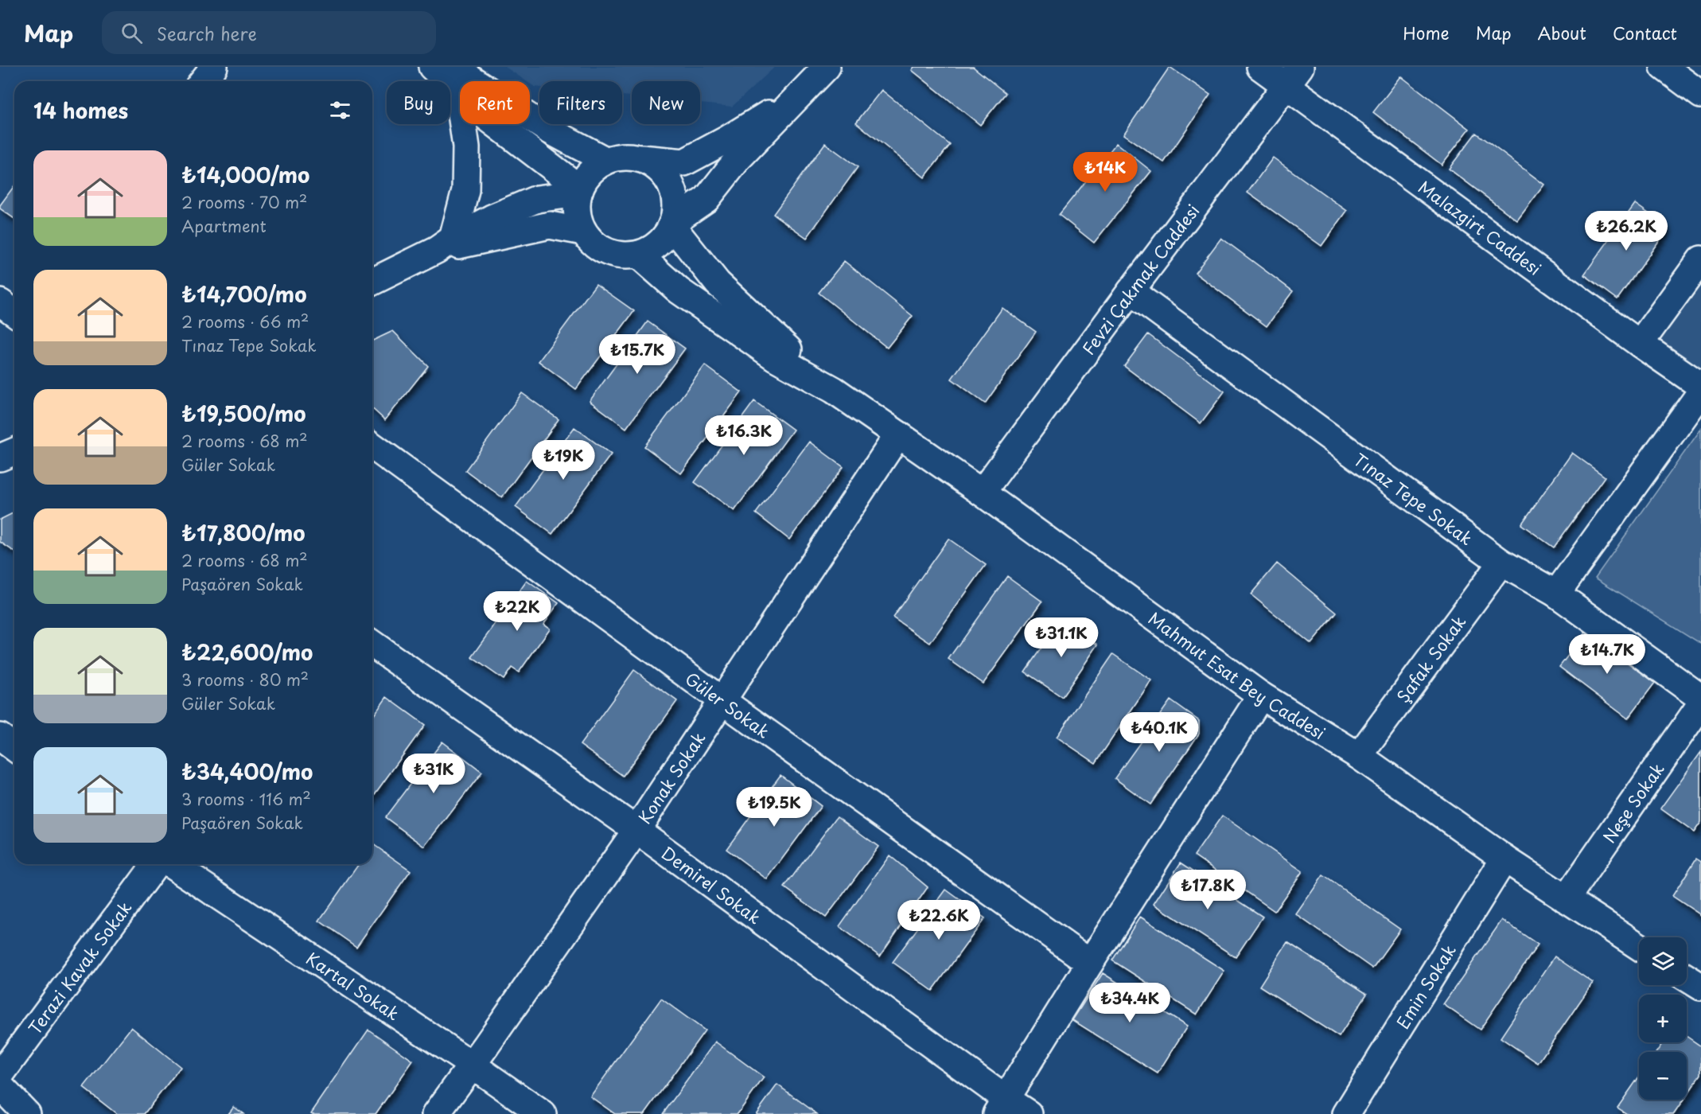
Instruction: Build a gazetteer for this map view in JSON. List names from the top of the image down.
{
  "streets": {
    "street": [
      "Malazgirt Caddesi",
      "Fevzi Çakmak Caddesi",
      "Tınaz Tepe Sokak",
      "Şafak Sokak",
      "Mahmut Esat Bey Caddesi",
      "Güler Sokak",
      "Konak Sokak",
      "Neşe Sokak",
      "Demirel Sokak",
      "Terazi Kavak Sokak",
      "Kartal Sokak",
      "Emin Sokak"
    ]
  },
  "crossings": [
    ["Malazgirt Caddesi", "Fevzi Çakmak Caddesi"],
    ["Fevzi Çakmak Caddesi", "Tınaz Tepe Sokak"],
    ["Fevzi Çakmak Caddesi", "Mahmut Esat Bey Caddesi"],
    ["Tınaz Tepe Sokak", "Şafak Sokak"],
    ["Şafak Sokak", "Mahmut Esat Bey Caddesi"],
    ["Mahmut Esat Bey Caddesi", "Konak Sokak"],
    ["Mahmut Esat Bey Caddesi", "Neşe Sokak"],
    ["Mahmut Esat Bey Caddesi", "Emin Sokak"],
    ["Güler Sokak", "Konak Sokak"],
    ["Konak Sokak", "Demirel Sokak"],
    ["Konak Sokak", "Kartal Sokak"]
  ],
  "page": {
    "header": "Map",
    "search": "Search here",
    "nav": [
      "Home",
      "Map",
      "About",
      "Contact"
    ],
    "chip": [
      "Buy",
      "Rent",
      "Filters",
      "New"
    ],
    "heading": "14 homes",
    "list": [
      {
        "name": "₺14,000/mo",
        "note": "2 rooms · 70 m² · Apartment"
      },
      {
        "name": "₺14,700/mo",
        "note": "2 rooms · 66 m² · Tınaz Tepe Sokak"
      },
      {
        "name": "₺19,500/mo",
        "note": "2 rooms · 68 m² · Güler Sokak"
      },
      {
        "name": "₺17,800/mo",
        "note": "2 rooms · 68 m² · Paşaören Sokak"
      },
      {
        "name": "₺22,600/mo",
        "note": "3 rooms · 80 m² · Güler Sokak"
      },
      {
        "name": "₺34,400/mo",
        "note": "3 rooms · 116 m² · Paşaören Sokak"
      }
    ],
    "price": [
      "₺14K",
      "₺26.2K",
      "₺15.7K",
      "₺16.3K",
      "₺19K",
      "₺22K",
      "₺31.1K",
      "₺14.7K",
      "₺40.1K",
      "₺31K",
      "₺19.5K",
      "₺17.8K",
      "₺22.6K",
      "₺34.4K"
    ],
    "map_buttons": ["+", "−"]
  }
}
